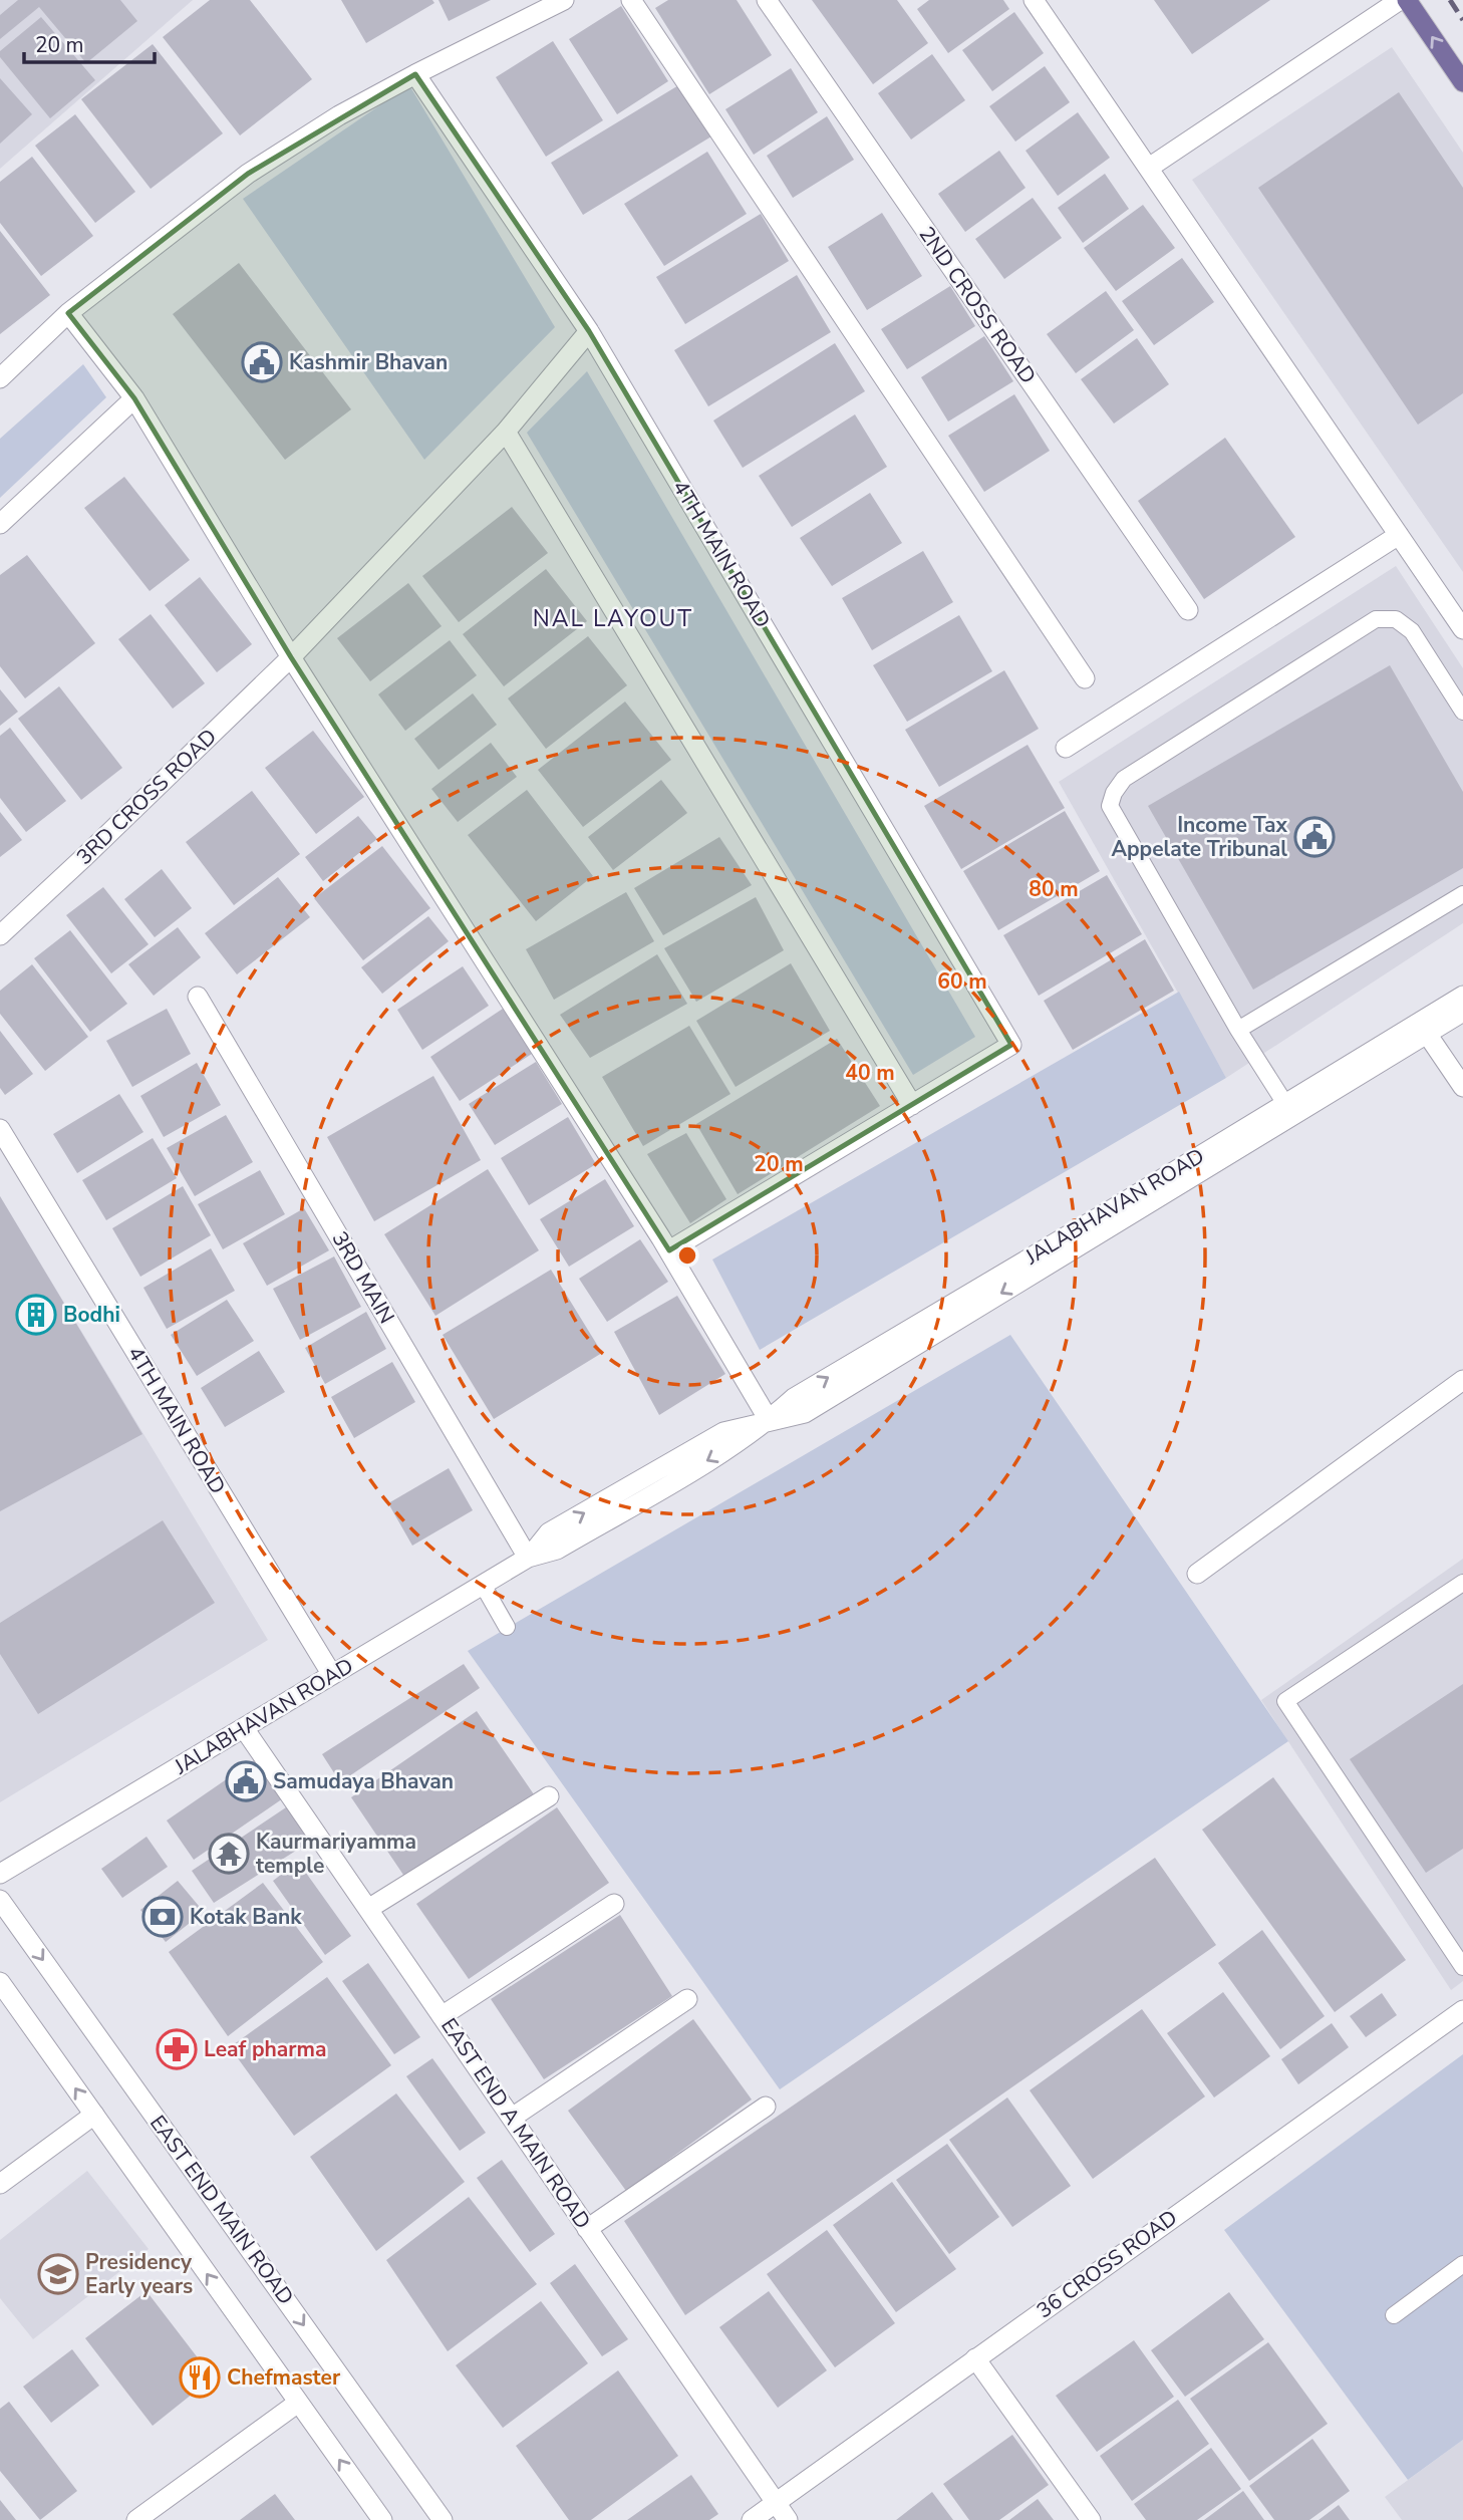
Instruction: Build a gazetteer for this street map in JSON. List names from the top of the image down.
{
  "streets": {
    "street": [
      "2ND CROSS ROAD",
      "4TH MAIN ROAD",
      "3RD CROSS ROAD",
      "JALABHAVAN ROAD",
      "3RD MAIN",
      "EAST END A MAIN ROAD",
      "EAST END MAIN ROAD",
      "36 CROSS ROAD"
    ]
  },
  "crossings": [
    ["4TH MAIN ROAD", "3RD CROSS ROAD"],
    ["4TH MAIN ROAD", "JALABHAVAN ROAD"],
    ["JALABHAVAN ROAD", "3RD MAIN"],
    ["JALABHAVAN ROAD", "EAST END A MAIN ROAD"],
    ["EAST END A MAIN ROAD", "36 CROSS ROAD"]
  ],
  "districts": ["NAL LAYOUT"],
  "places": {
    "public building": ["Kashmir Bhavan", "Income Tax Appelate Tribunal", "Samudaya Bhavan"],
    "building": ["Bodhi"],
    "temple": ["Kaurmariyamma temple"],
    "bank": ["Kotak Bank"],
    "pharmacy": ["Leaf pharma"],
    "school or university": ["Presidency Early years"],
    "restaurant": ["Chefmaster"]
  },
  "scale_bar": "20 m",
  "rings": [
    "80 m",
    "60 m",
    "40 m",
    "20 m"
  ]
}
